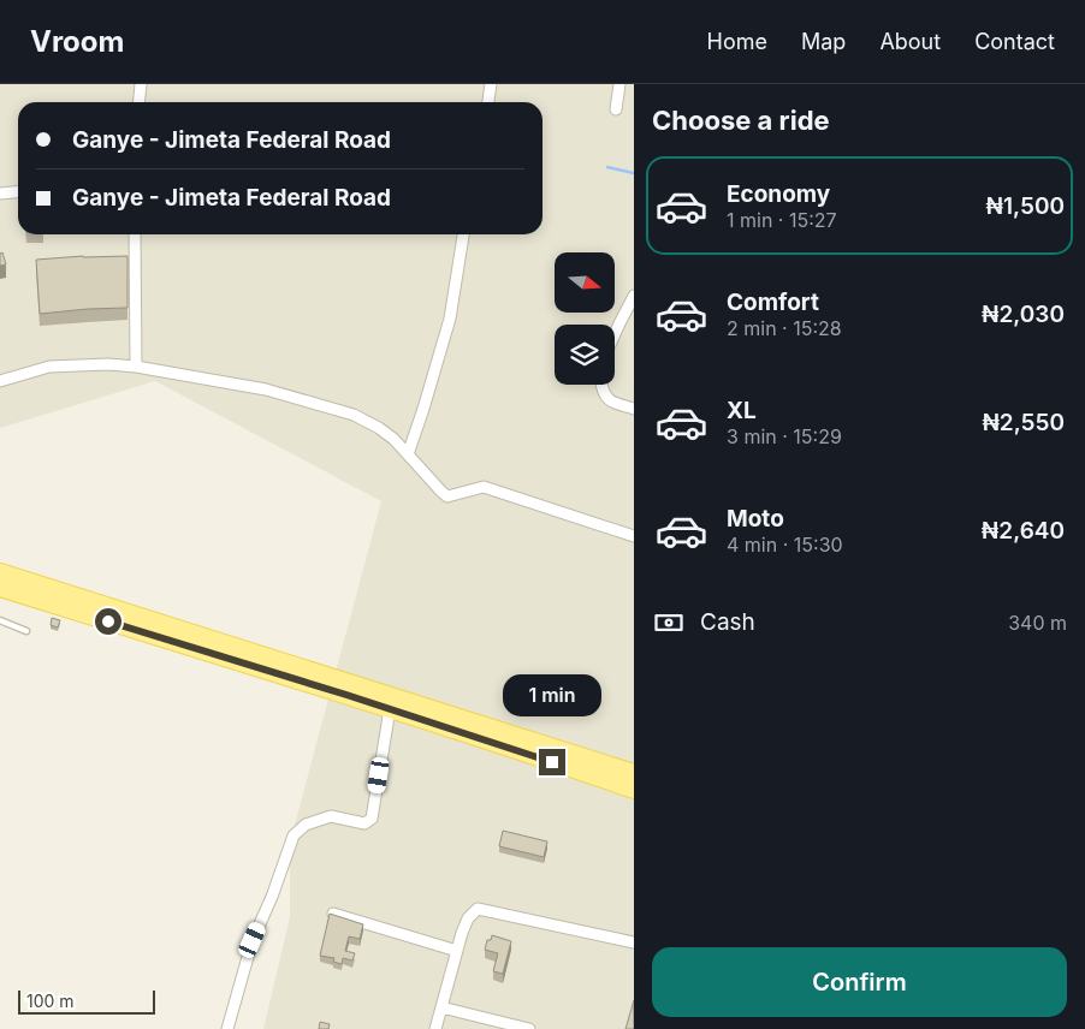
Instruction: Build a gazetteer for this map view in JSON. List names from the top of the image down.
{
  "scale_bar": "100 m",
  "north": "right",
  "page": {
    "header": "Vroom",
    "nav": [
      "Home",
      "Map",
      "About",
      "Contact"
    ],
    "heading": "Choose a ride",
    "banner": ["Ganye - Jimeta Federal Road", "Ganye - Jimeta Federal Road"],
    "list": [
      {
        "name": "Economy",
        "note": "1 min · 15:27",
        "value": "₦1,500"
      },
      {
        "name": "Comfort",
        "note": "2 min · 15:28",
        "value": "₦2,030"
      },
      {
        "name": "XL",
        "note": "3 min · 15:29",
        "value": "₦2,550"
      },
      {
        "name": "Moto",
        "note": "4 min · 15:30",
        "value": "₦2,640"
      }
    ],
    "pay": ["Cash", "340 m"],
    "bubble": "1 min",
    "buttons": "Confirm",
    "scale": "100 m"
  }
}
